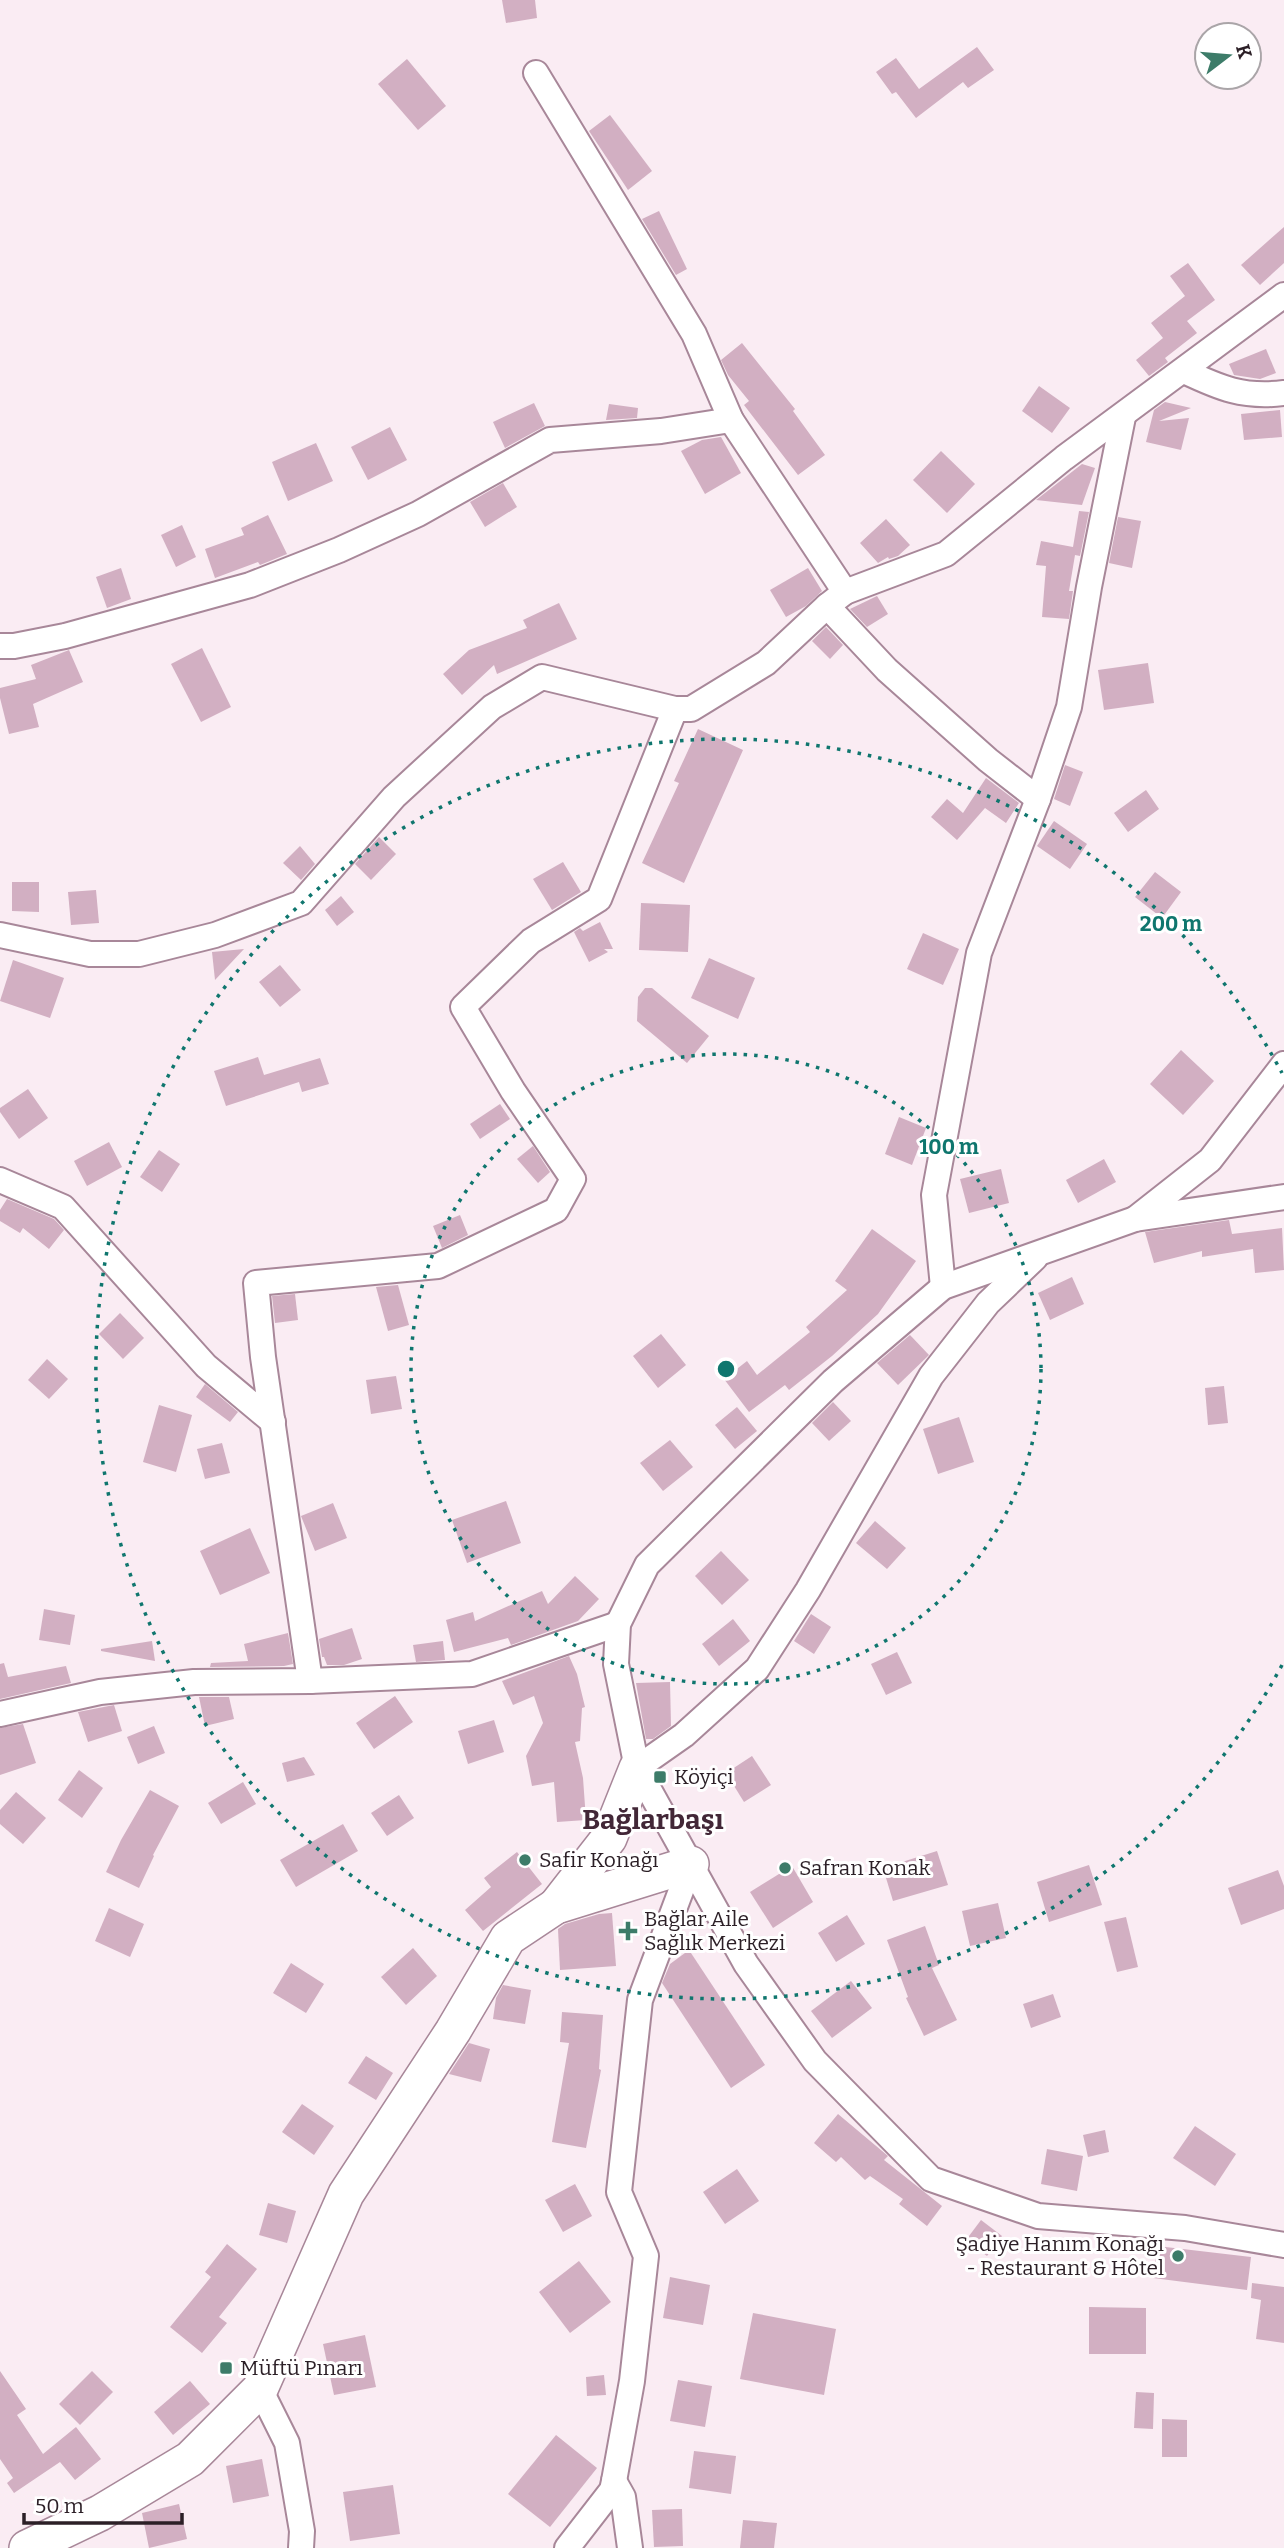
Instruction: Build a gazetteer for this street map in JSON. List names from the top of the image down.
{
  "districts": ["Bağlarbaşı"],
  "places": {
    "transit": ["Köyiçi", "Müftü Pınarı"],
    "other": ["Safir Konağı", "Safran Konak", "Şadiye Hanım Konağı - Restaurant & Hôtel"],
    "health": ["Bağlar Aile Sağlık Merkezi"]
  },
  "scale_bar": "50 m",
  "north": "right",
  "rings": ["200 m", "100 m"]
}
